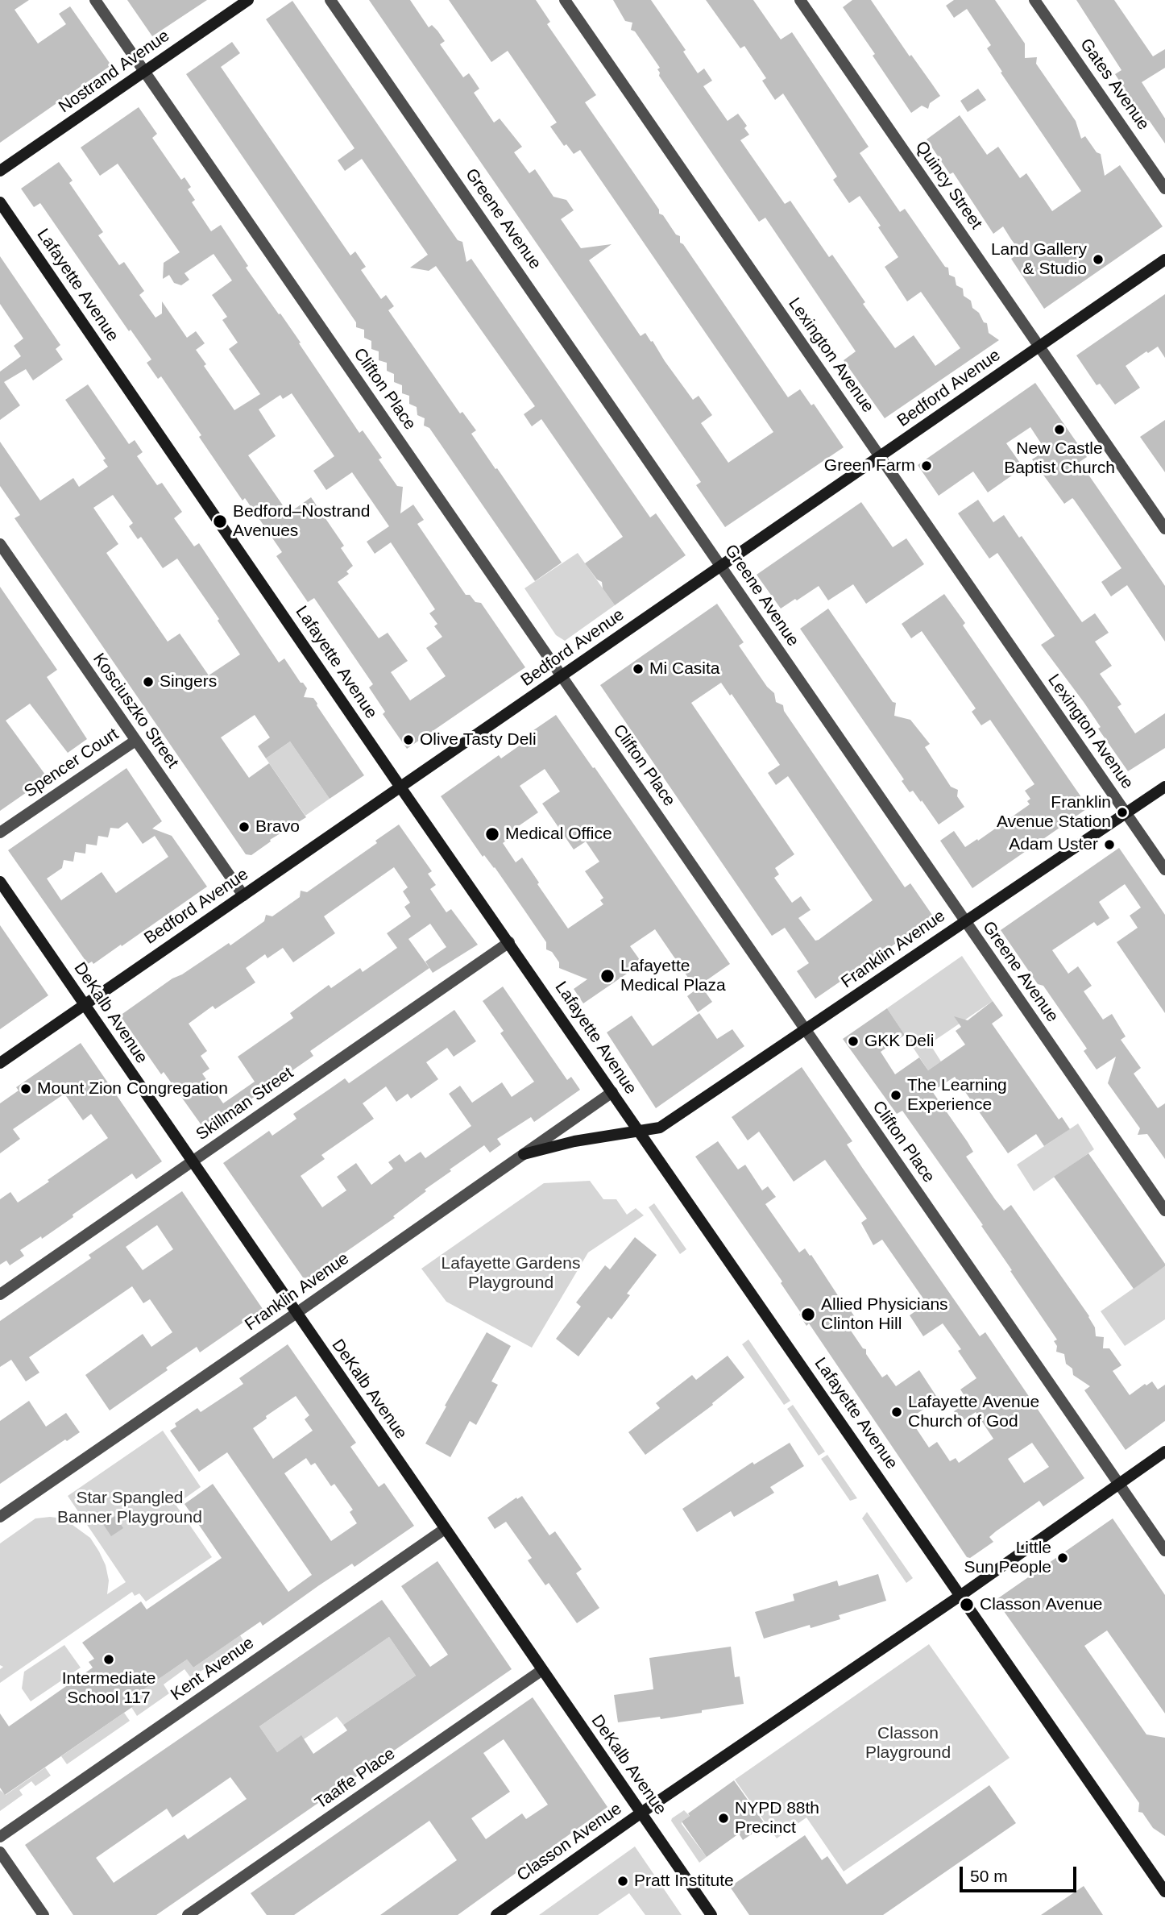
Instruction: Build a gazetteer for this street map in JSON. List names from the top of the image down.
{
  "streets": {
    "main road": [
      "Nostrand Avenue",
      "Lafayette Avenue",
      "Bedford Avenue",
      "Franklin Avenue",
      "DeKalb Avenue",
      "Classon Avenue"
    ],
    "street": [
      "Gates Avenue",
      "Quincy Street",
      "Greene Avenue",
      "Lexington Avenue",
      "Clifton Place",
      "Kosciuszko Street",
      "Spencer Court",
      "Skillman Street",
      "Kent Avenue",
      "Taaffe Place"
    ]
  },
  "crossings": [
    ["Nostrand Avenue", "Clifton Place"],
    ["Quincy Street", "Bedford Avenue"],
    ["Greene Avenue", "Bedford Avenue"],
    ["Greene Avenue", "Franklin Avenue"],
    ["Lafayette Avenue", "Bedford Avenue"],
    ["Lafayette Avenue", "Franklin Avenue"],
    ["Lafayette Avenue", "Skillman Street"],
    ["Lafayette Avenue", "Classon Avenue"],
    ["Lexington Avenue", "Bedford Avenue"],
    ["Lexington Avenue", "Franklin Avenue"],
    ["Bedford Avenue", "Clifton Place"],
    ["Bedford Avenue", "Kosciuszko Street"],
    ["Bedford Avenue", "DeKalb Avenue"],
    ["Clifton Place", "Franklin Avenue"],
    ["Clifton Place", "Classon Avenue"],
    ["Kosciuszko Street", "Spencer Court"],
    ["Franklin Avenue", "DeKalb Avenue"],
    ["DeKalb Avenue", "Skillman Street"],
    ["DeKalb Avenue", "Kent Avenue"],
    ["DeKalb Avenue", "Taaffe Place"],
    ["DeKalb Avenue", "Classon Avenue"]
  ],
  "parks": ["Lafayette Gardens Playground", "Star Spangled Banner Playground", "Classon Playground"],
  "places": [
    "Land Gallery & Studio",
    "New Castle Baptist Church",
    "Green Farm",
    "Bedford–Nostrand Avenues",
    "Mi Casita",
    "Singers",
    "Olive Tasty Deli",
    "Franklin Avenue Station",
    "Bravo",
    "Medical Office",
    "Adam Uster",
    "Lafayette Medical Plaza",
    "GKK Deli",
    "Mount Zion Congregation",
    "The Learning Experience",
    "Allied Physicians Clinton Hill",
    "Lafayette Avenue Church of God",
    "Little Sun People",
    "Classon Avenue",
    "Intermediate School 117",
    "NYPD 88th Precinct",
    "Pratt Institute"
  ],
  "scale_bar": "50 m"
}
